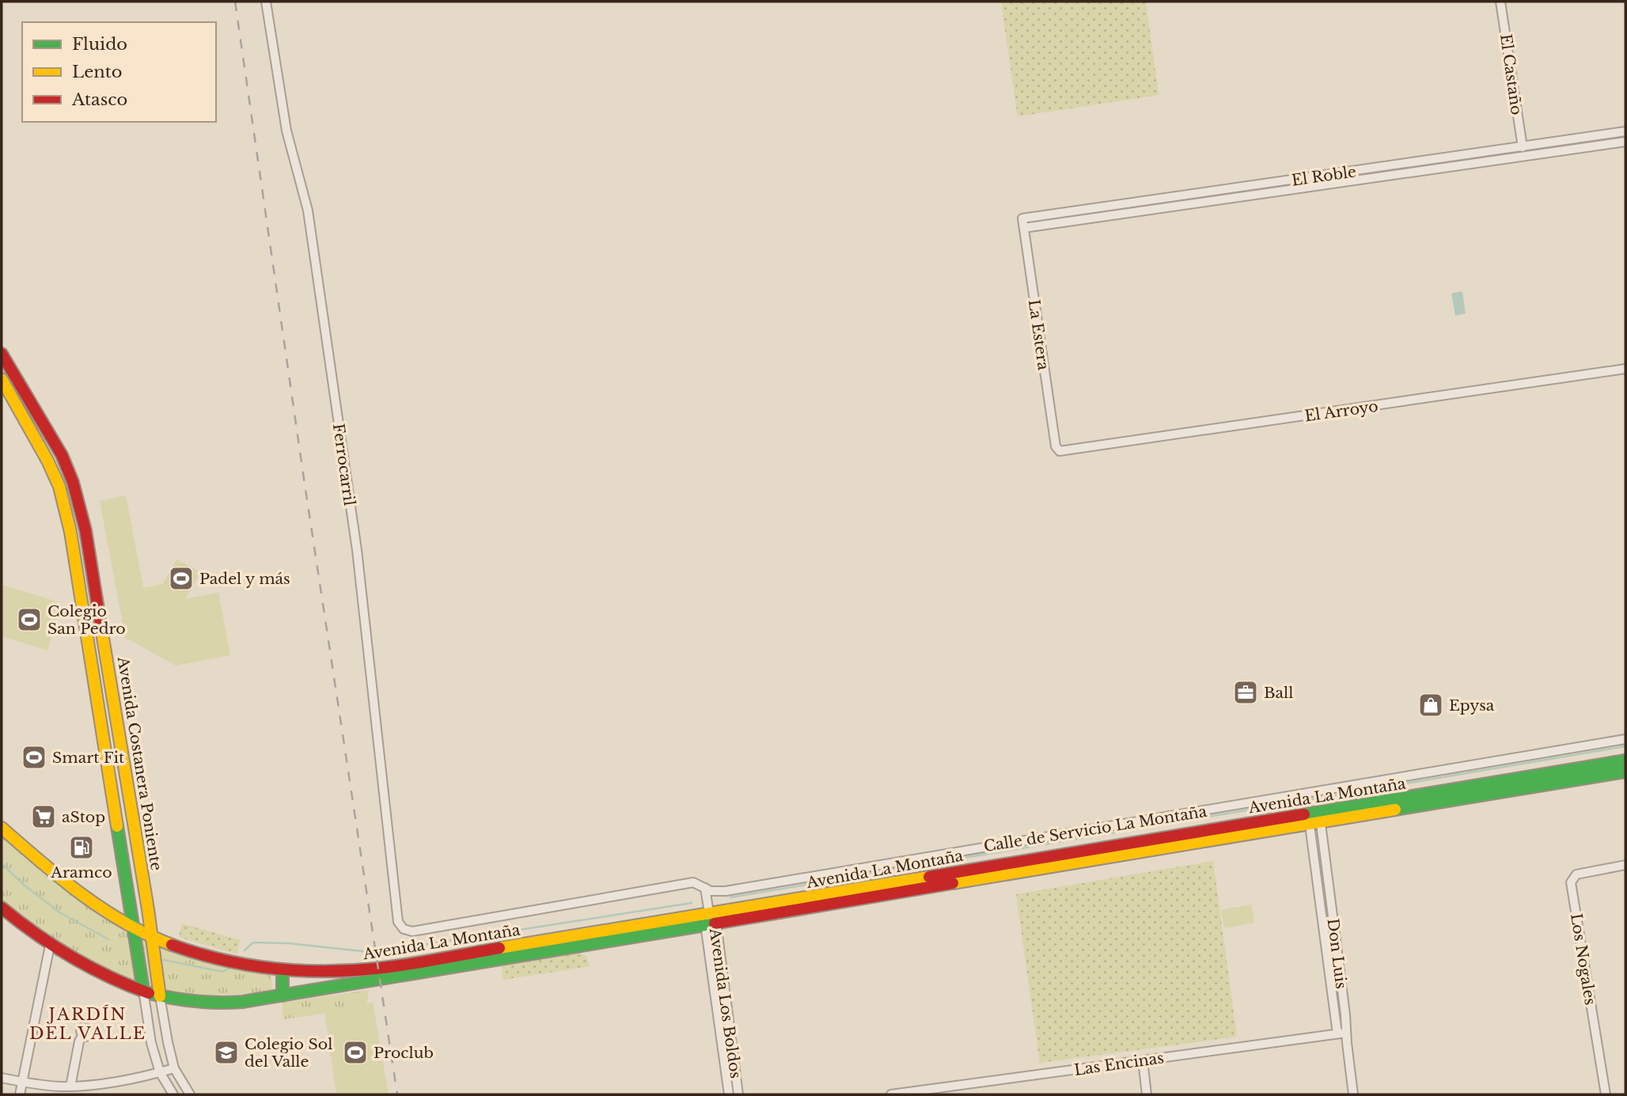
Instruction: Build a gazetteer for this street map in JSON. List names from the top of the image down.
{
  "streets": {
    "main road": ["Avenida Costanera Poniente", "Avenida La Montaña"],
    "street": [
      "El Castaño",
      "El Roble",
      "La Estera",
      "El Arroyo",
      "Ferrocarril",
      "Calle de Servicio La Montaña",
      "Los Nogales",
      "Avenida Los Boldos",
      "Las Encinas"
    ]
  },
  "crossings": [
    ["El Castaño", "El Roble"],
    ["El Roble", "La Estera"],
    ["La Estera", "El Arroyo"],
    ["Ferrocarril", "Calle de Servicio La Montaña"],
    ["Avenida Costanera Poniente", "Avenida La Montaña"],
    ["Avenida La Montaña", "Avenida Los Boldos"],
    ["Calle de Servicio La Montaña", "Avenida Los Boldos"]
  ],
  "districts": ["JARDÍN DEL VALLE"],
  "places": {
    "sports": [
      "Padel y más",
      "Colegio San Pedro",
      "Smart Fit",
      "Proclub"
    ],
    "office": ["Ball"],
    "shop": ["Epysa"],
    "supermarket": ["aStop"],
    "fuel station": ["Aramco"],
    "school or university": ["Colegio Sol del Valle"]
  },
  "legend": ["Fluido", "Lento", "Atasco"]
}
